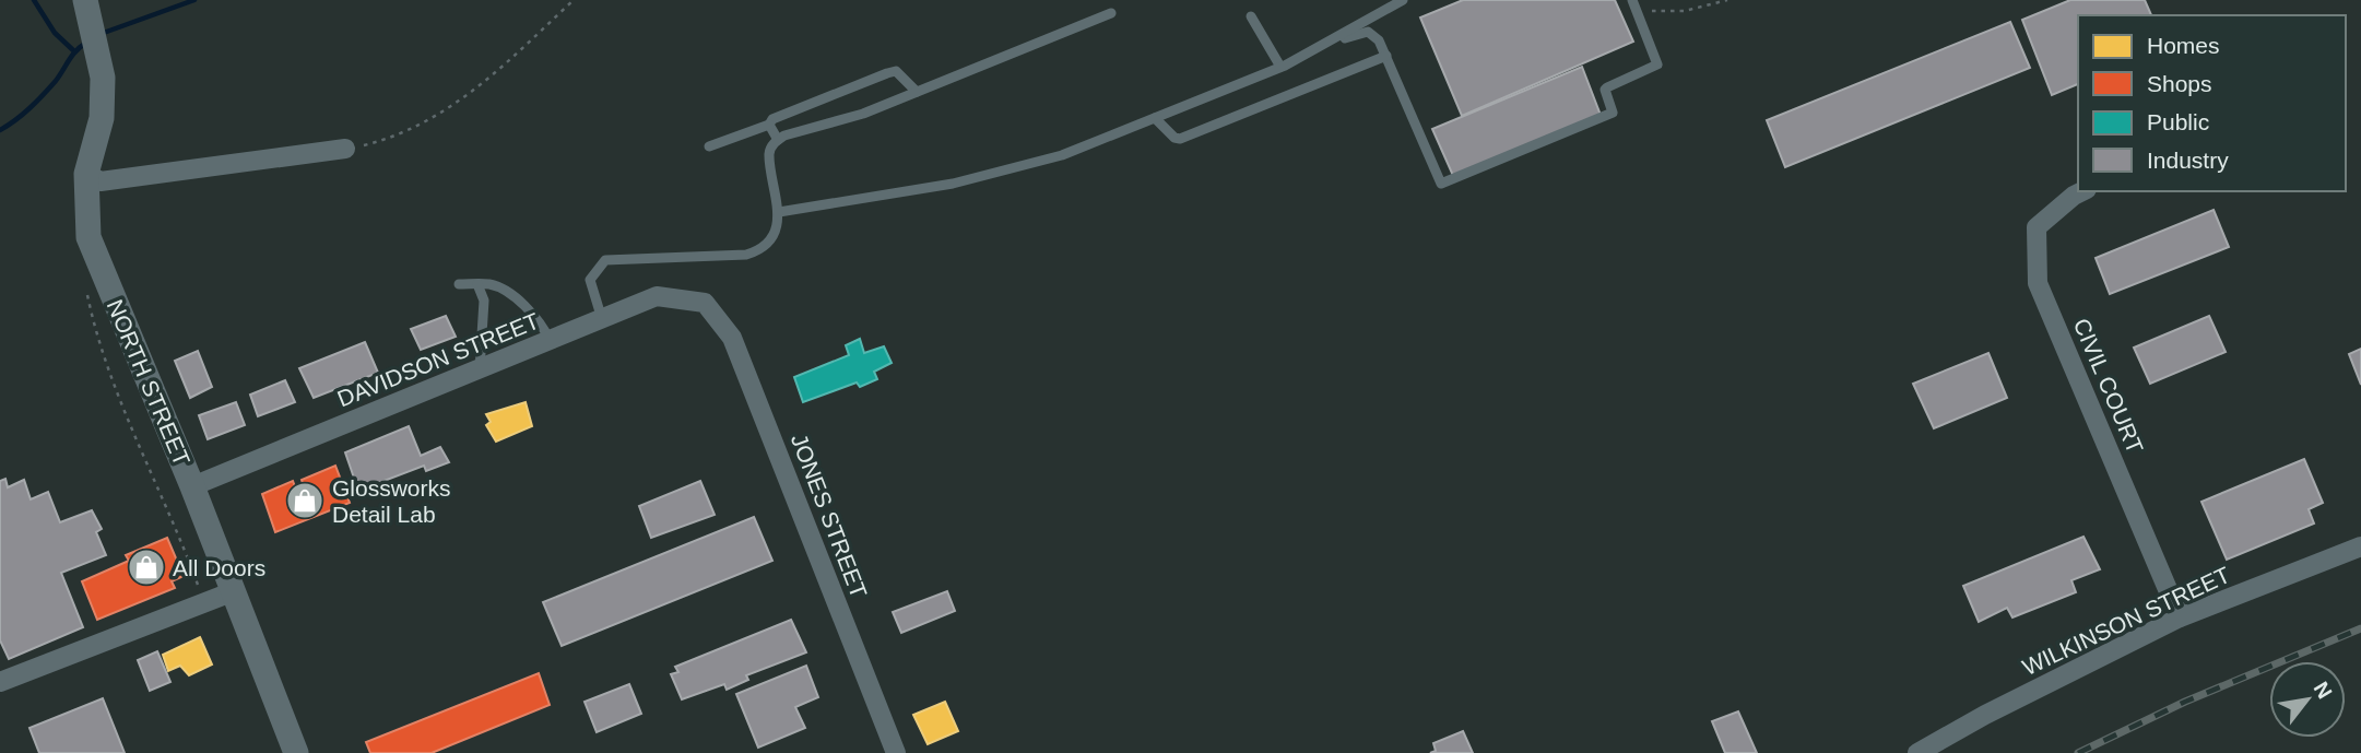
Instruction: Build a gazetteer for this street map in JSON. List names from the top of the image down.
{
  "streets": {
    "street": [
      "DAVIDSON STREET",
      "NORTH STREET",
      "CIVIL COURT",
      "JONES STREET",
      "WILKINSON STREET"
    ]
  },
  "crossings": [
    ["DAVIDSON STREET", "NORTH STREET"],
    ["DAVIDSON STREET", "JONES STREET"],
    ["CIVIL COURT", "WILKINSON STREET"]
  ],
  "places": {
    "shop": ["Glossworks Detail Lab", "All Doors"]
  },
  "legend": [
    "Homes",
    "Shops",
    "Public",
    "Industry"
  ],
  "north": "top right"
}
